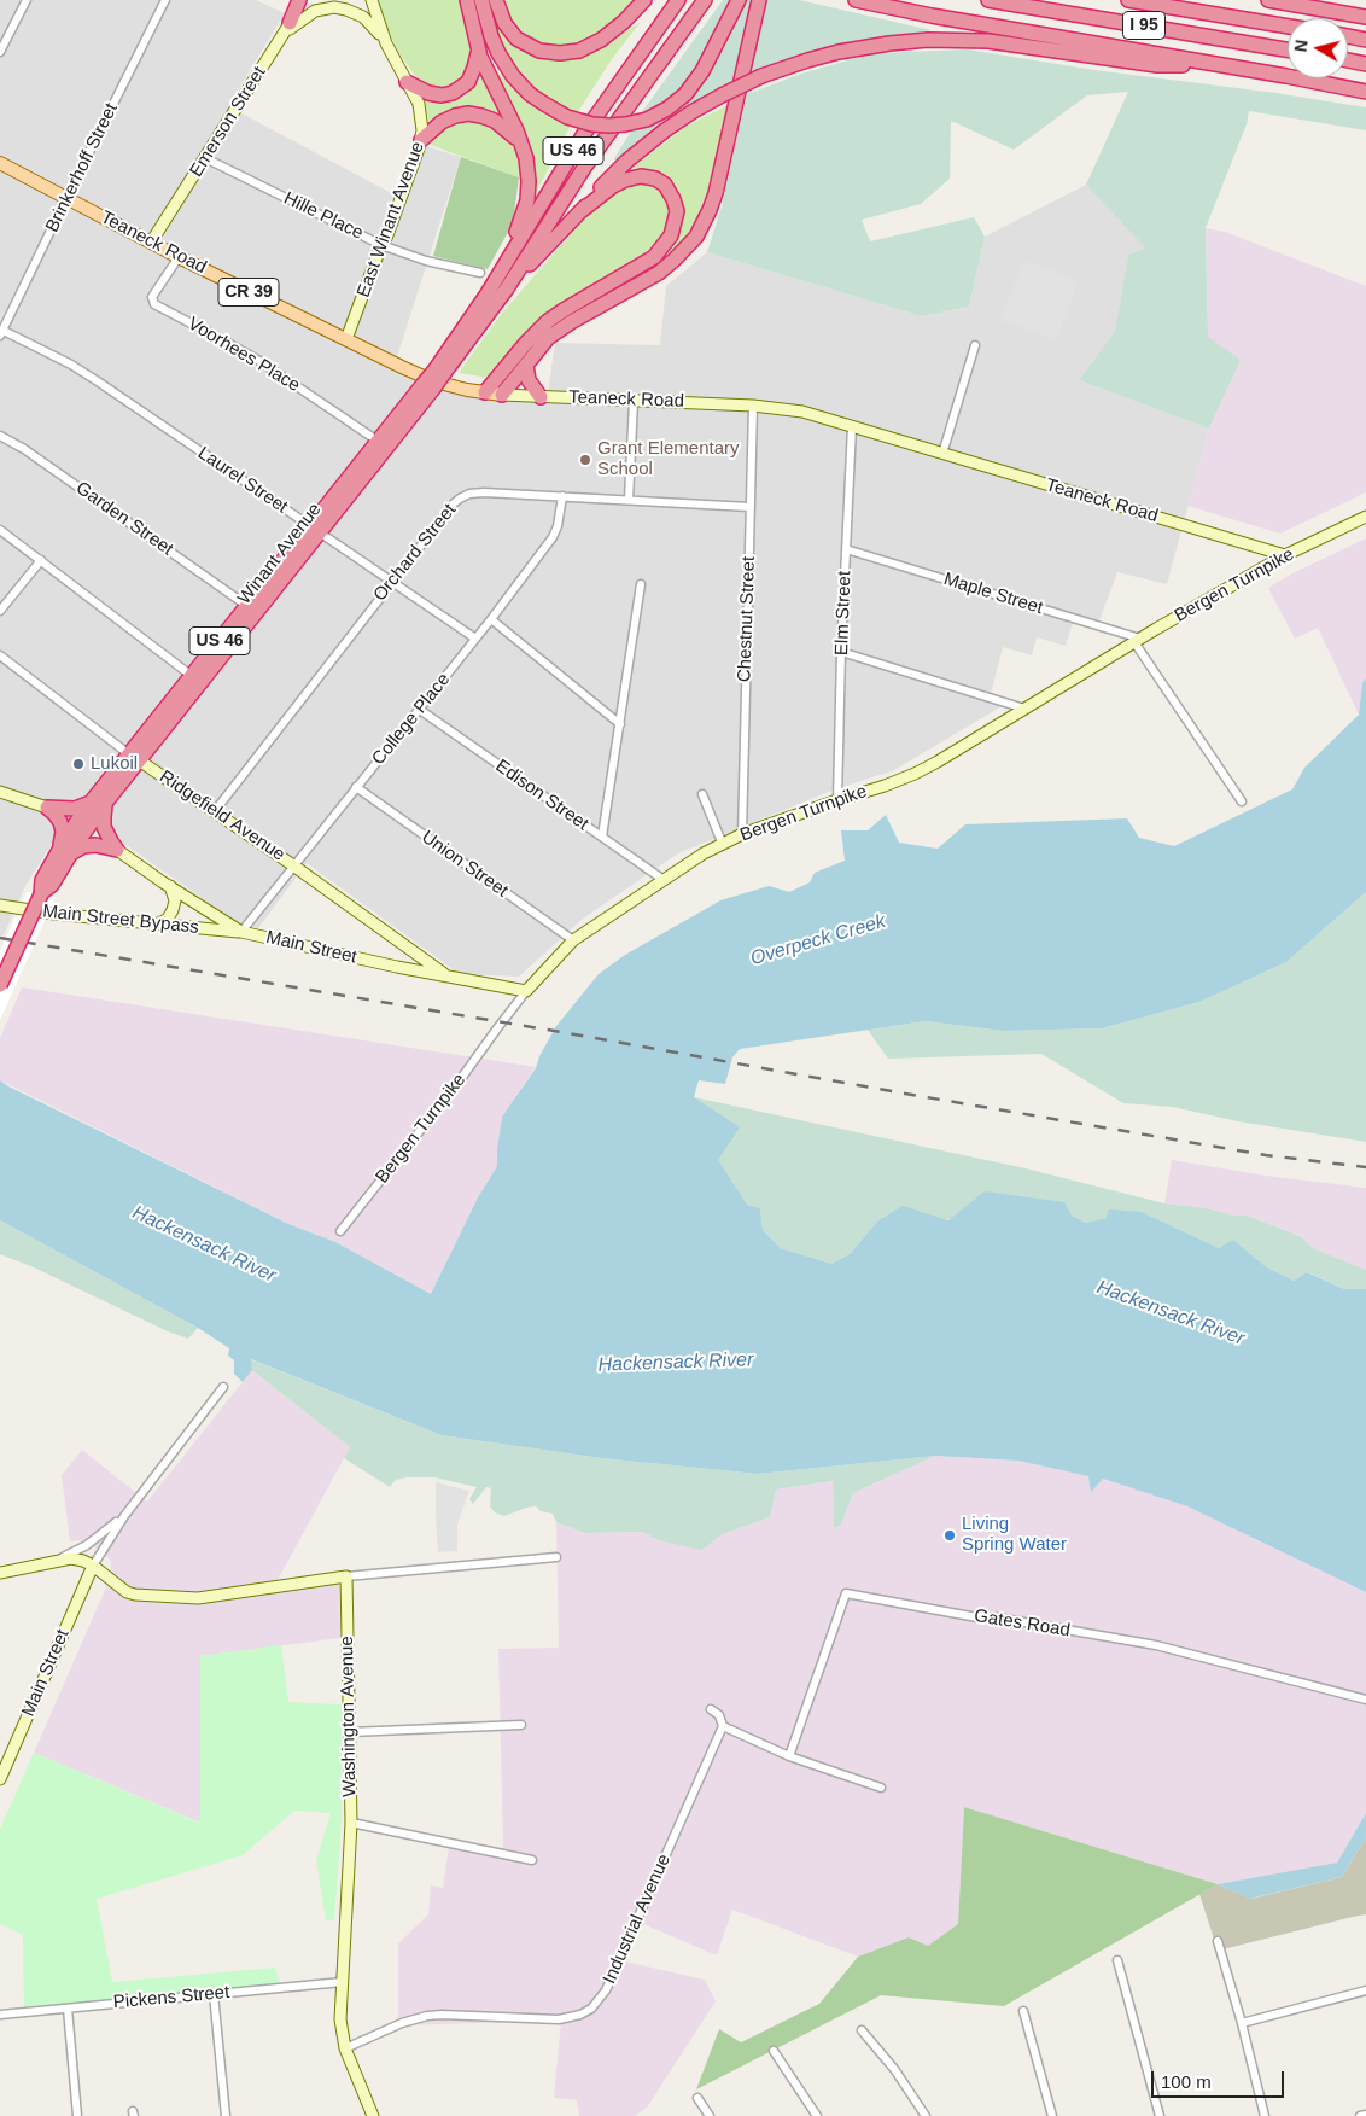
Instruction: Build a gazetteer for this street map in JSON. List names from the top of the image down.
{
  "streets": {
    "highway": ["I 95", "US 46", "Winant Avenue"],
    "main road": ["Teaneck Road", "CR 39"],
    "street": [
      "Emerson Street",
      "Brinkerhoff Street",
      "Hille Place",
      "East Winant Avenue",
      "Voorhees Place",
      "Laurel Street",
      "Garden Street",
      "Orchard Street",
      "Bergen Turnpike",
      "Maple Street",
      "Elm Street",
      "Chestnut Street",
      "College Place",
      "Edison Street",
      "Ridgefield Avenue",
      "Union Street",
      "Main Street Bypass",
      "Main Street",
      "Gates Road",
      "Washington Avenue",
      "Industrial Avenue",
      "Pickens Street"
    ]
  },
  "crossings": [
    ["Emerson Street", "Hille Place"],
    ["Emerson Street", "Teaneck Road"],
    ["US 46", "Voorhees Place"],
    ["US 46", "Winant Avenue"],
    ["Brinkerhoff Street", "Teaneck Road"],
    ["Brinkerhoff Street", "Laurel Street"],
    ["Hille Place", "East Winant Avenue"],
    ["East Winant Avenue", "Teaneck Road"],
    ["Teaneck Road", "Voorhees Place"],
    ["Teaneck Road", "Bergen Turnpike"],
    ["Teaneck Road", "Elm Street"],
    ["Teaneck Road", "Chestnut Street"],
    ["Voorhees Place", "Winant Avenue"],
    ["Laurel Street", "Orchard Street"],
    ["Laurel Street", "Winant Avenue"],
    ["Laurel Street", "College Place"],
    ["Garden Street", "Winant Avenue"],
    ["Orchard Street", "Chestnut Street"],
    ["Orchard Street", "College Place"],
    ["Orchard Street", "Ridgefield Avenue"],
    ["Winant Avenue", "Ridgefield Avenue"],
    ["Bergen Turnpike", "Maple Street"],
    ["Bergen Turnpike", "Elm Street"],
    ["Bergen Turnpike", "Chestnut Street"],
    ["Bergen Turnpike", "Edison Street"],
    ["Bergen Turnpike", "Union Street"],
    ["Bergen Turnpike", "Main Street"],
    ["Maple Street", "Elm Street"],
    ["College Place", "Edison Street"],
    ["College Place", "Ridgefield Avenue"],
    ["College Place", "Union Street"],
    ["College Place", "Main Street Bypass"],
    ["College Place", "Main Street"],
    ["Ridgefield Avenue", "Main Street"],
    ["Main Street Bypass", "Main Street"],
    ["Washington Avenue", "Industrial Avenue"],
    ["Washington Avenue", "Pickens Street"]
  ],
  "water": ["Overpeck Creek", "Hackensack River"],
  "places": ["Grant Elementary School", "Lukoil", "Living Spring Water"],
  "scale_bar": "100 m",
  "north": "left"
}
